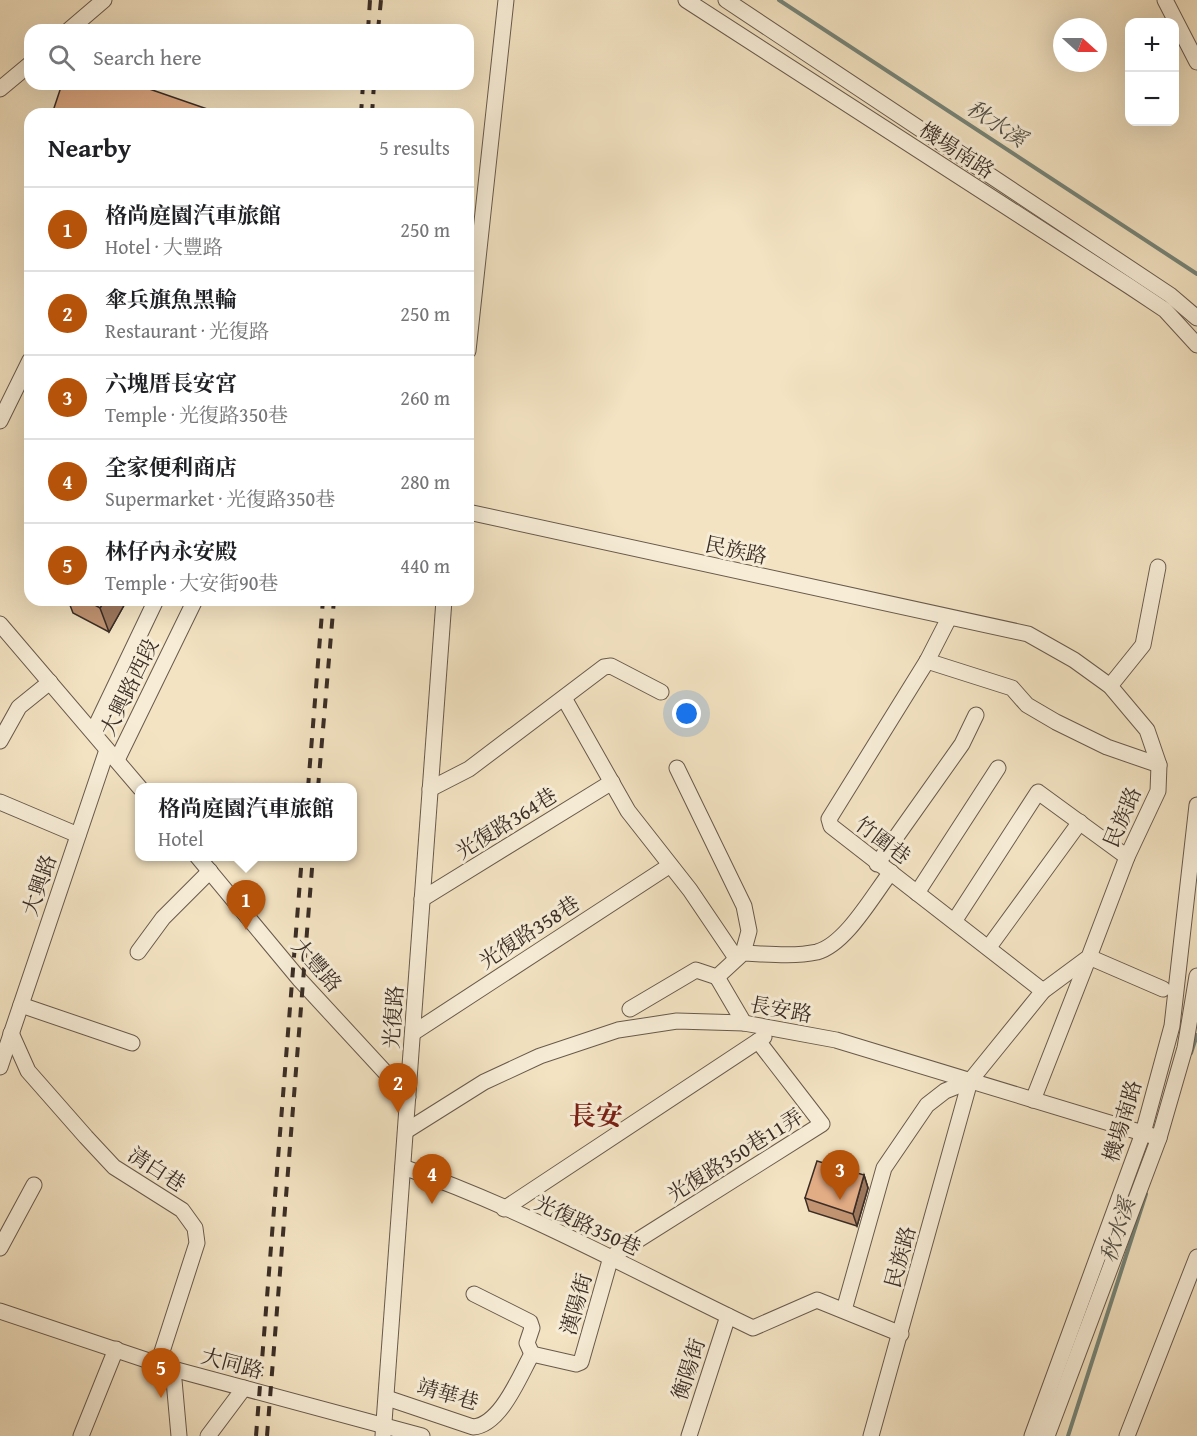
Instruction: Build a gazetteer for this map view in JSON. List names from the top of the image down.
{
  "streets": {
    "street": [
      "機場南路",
      "民族路",
      "大興路西段",
      "光復路364巷",
      "竹圍巷",
      "大興路",
      "光復路358巷",
      "大豐路",
      "長安路",
      "光復路",
      "光復路350巷11弄",
      "清白巷",
      "光復路350巷",
      "漢陽街",
      "大同路",
      "衡陽街",
      "靖華巷"
    ]
  },
  "crossings": [
    ["機場南路", "長安路"],
    ["民族路", "竹圍巷"],
    ["民族路", "長安路"],
    ["大興路西段", "大興路"],
    ["光復路364巷", "光復路"],
    ["大興路", "清白巷"],
    ["光復路358巷", "光復路"],
    ["大豐路", "光復路"],
    ["長安路", "光復路"],
    ["光復路", "光復路350巷"],
    ["光復路", "大同路"],
    ["光復路", "靖華巷"],
    ["光復路350巷11弄", "光復路350巷"],
    ["光復路350巷11弄", "漢陽街"],
    ["清白巷", "大同路"],
    ["光復路350巷", "漢陽街"],
    ["光復路350巷", "衡陽街"],
    ["漢陽街", "靖華巷"]
  ],
  "districts": ["長安"],
  "water": ["秋水溪"],
  "north": "right",
  "page": {
    "map_buttons": ["+", "−"],
    "search": "Search here",
    "heading": ["Nearby", "5 results"],
    "list": [
      {
        "mark": "1",
        "name": "格尚庭園汽車旅館",
        "note": "Hotel · 大豐路",
        "value": "250 m"
      },
      {
        "mark": "2",
        "name": "傘兵旗魚黑輪",
        "note": "Restaurant · 光復路",
        "value": "250 m"
      },
      {
        "mark": "3",
        "name": "六塊厝長安宮",
        "note": "Temple · 光復路350巷",
        "value": "260 m"
      },
      {
        "mark": "4",
        "name": "全家便利商店",
        "note": "Supermarket · 光復路350巷",
        "value": "280 m"
      },
      {
        "mark": "5",
        "name": "林仔內永安殿",
        "note": "Temple · 大安街90巷",
        "value": "440 m"
      }
    ],
    "popup": ["格尚庭園汽車旅館", "Hotel"],
    "pins": [
      "1",
      "2",
      "3",
      "4",
      "5"
    ]
  }
}
